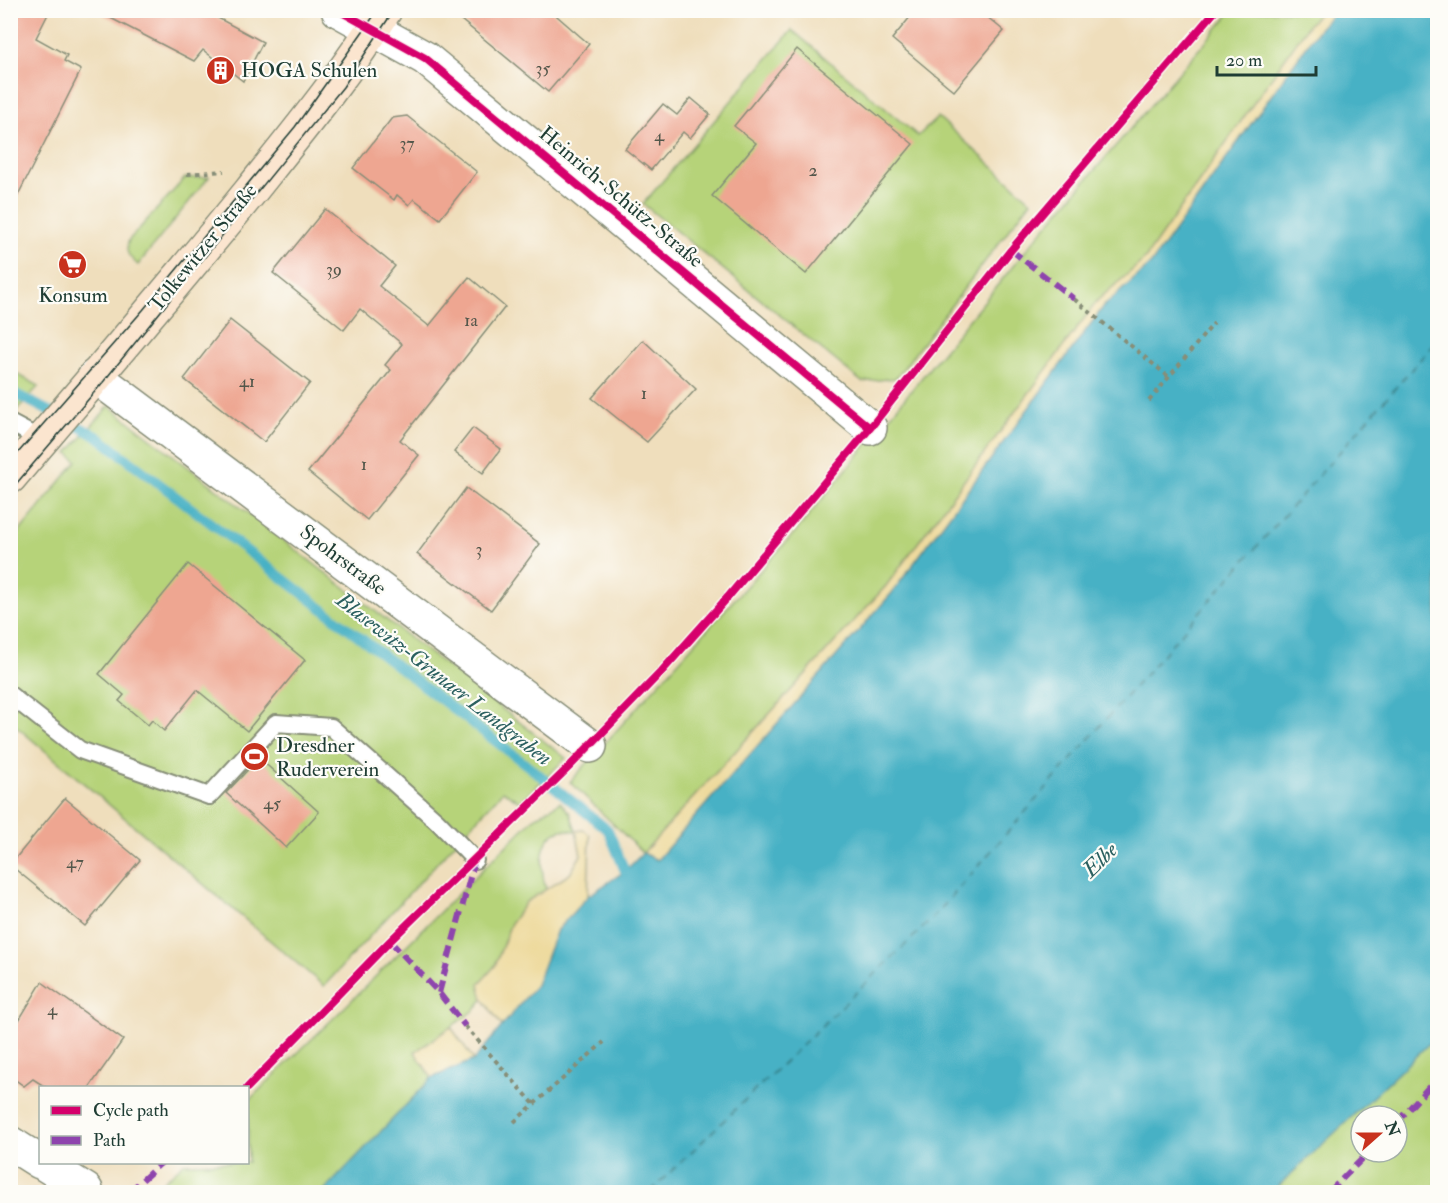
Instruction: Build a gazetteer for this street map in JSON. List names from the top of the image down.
{
  "streets": {
    "main road": ["Tolkewitzer Straße"],
    "street": ["Heinrich-Schütz-Straße", "Spohrstraße"]
  },
  "crossings": [
    ["Heinrich-Schütz-Straße", "Tolkewitzer Straße"],
    ["Tolkewitzer Straße", "Spohrstraße"]
  ],
  "water": ["Blasewitz‐Grunaer Landgraben", "Elbe"],
  "places": {
    "building": ["HOGA Schulen"],
    "supermarket": ["Konsum"],
    "sports": ["Dresdner Ruderverein"]
  },
  "house_numbers": [
    "35",
    "4",
    "37",
    "2",
    "39",
    "1a",
    "41",
    "1",
    "1",
    "3",
    "45",
    "47",
    "4"
  ],
  "legend": ["Cycle path", "Path"],
  "scale_bar": "20 m",
  "north": "right"
}
